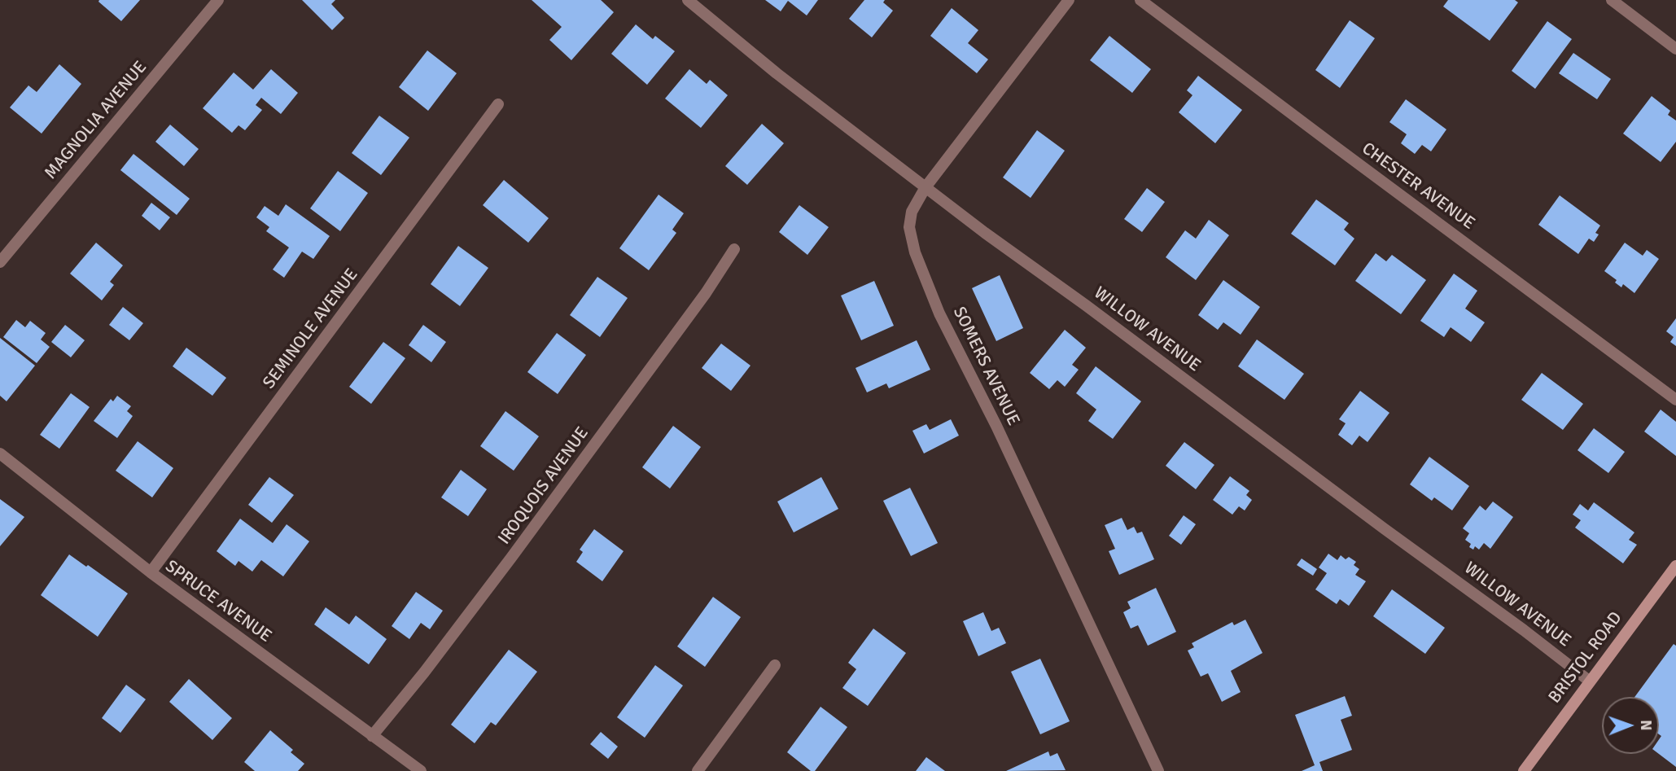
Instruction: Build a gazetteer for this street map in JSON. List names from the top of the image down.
{
  "streets": {
    "main road": ["BRISTOL ROAD"],
    "street": [
      "MAGNOLIA AVENUE",
      "CHESTER AVENUE",
      "SEMINOLE AVENUE",
      "WILLOW AVENUE",
      "SOMERS AVENUE",
      "IROQUOIS AVENUE",
      "SPRUCE AVENUE"
    ]
  },
  "crossings": [
    ["SEMINOLE AVENUE", "SPRUCE AVENUE"],
    ["WILLOW AVENUE", "SOMERS AVENUE"],
    ["WILLOW AVENUE", "BRISTOL ROAD"],
    ["IROQUOIS AVENUE", "SPRUCE AVENUE"]
  ],
  "north": "right"
}
